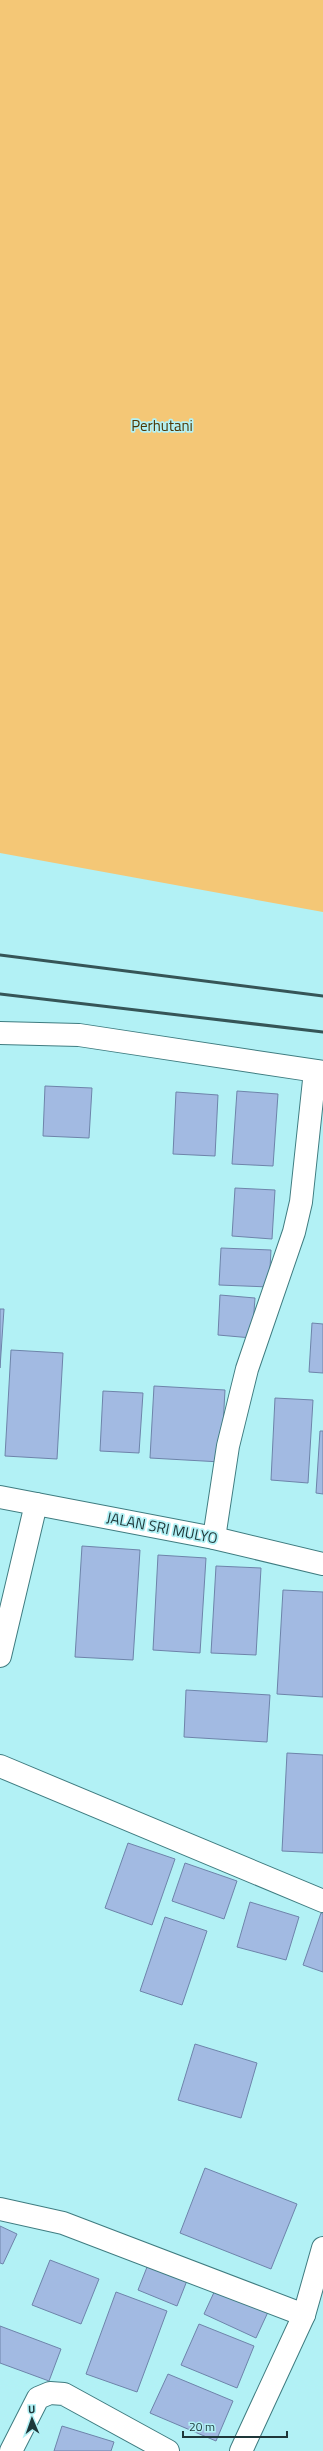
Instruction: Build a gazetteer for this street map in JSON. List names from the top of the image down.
{
  "streets": {
    "street": ["JALAN SRI MULYO"]
  },
  "parks": ["Perhutani"],
  "scale_bar": "20 m",
  "north": "top"
}
